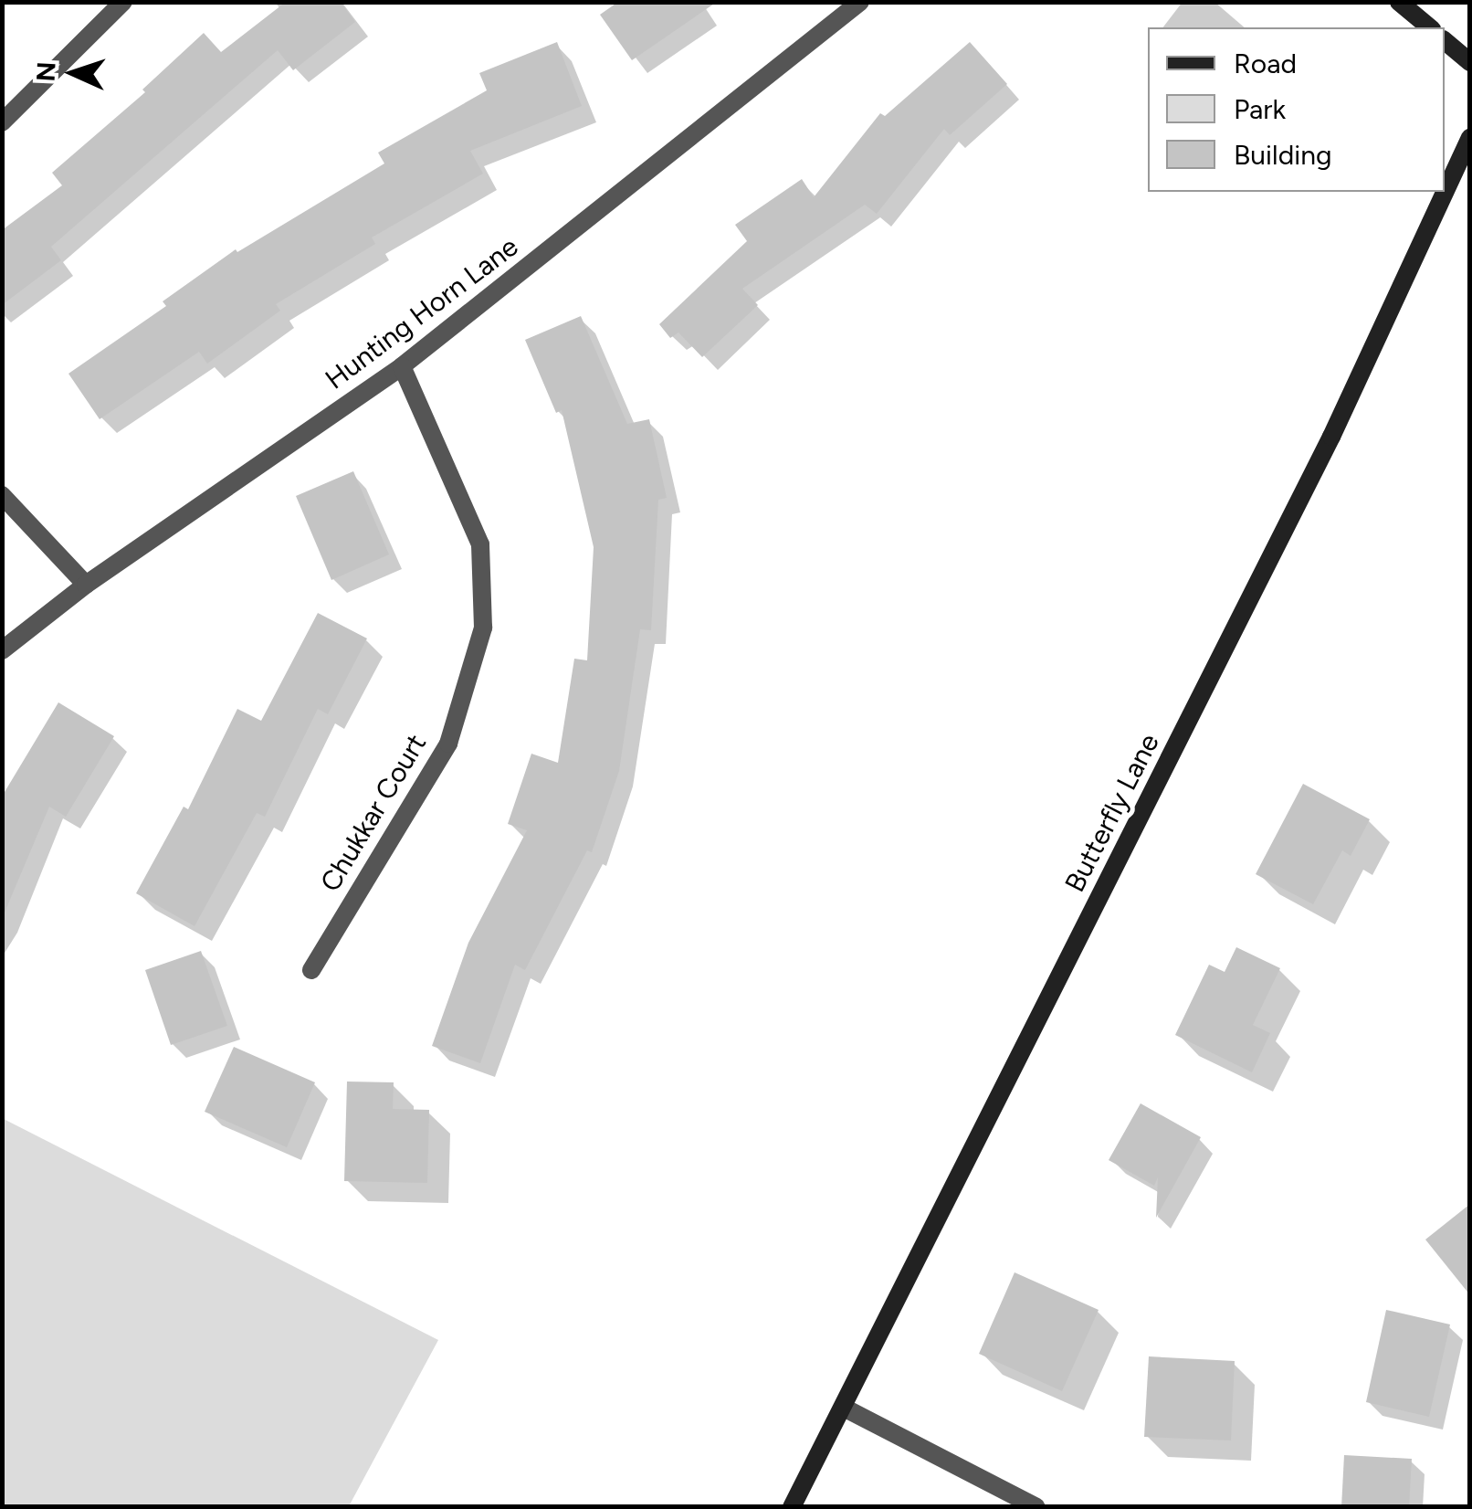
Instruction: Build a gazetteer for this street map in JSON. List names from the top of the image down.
{
  "streets": {
    "street": ["Hunting Horn Lane", "Chukkar Court", "Butterfly Lane"]
  },
  "crossings": [
    ["Hunting Horn Lane", "Chukkar Court"]
  ],
  "legend": ["Road", "Park", "Building"],
  "north": "left"
}
